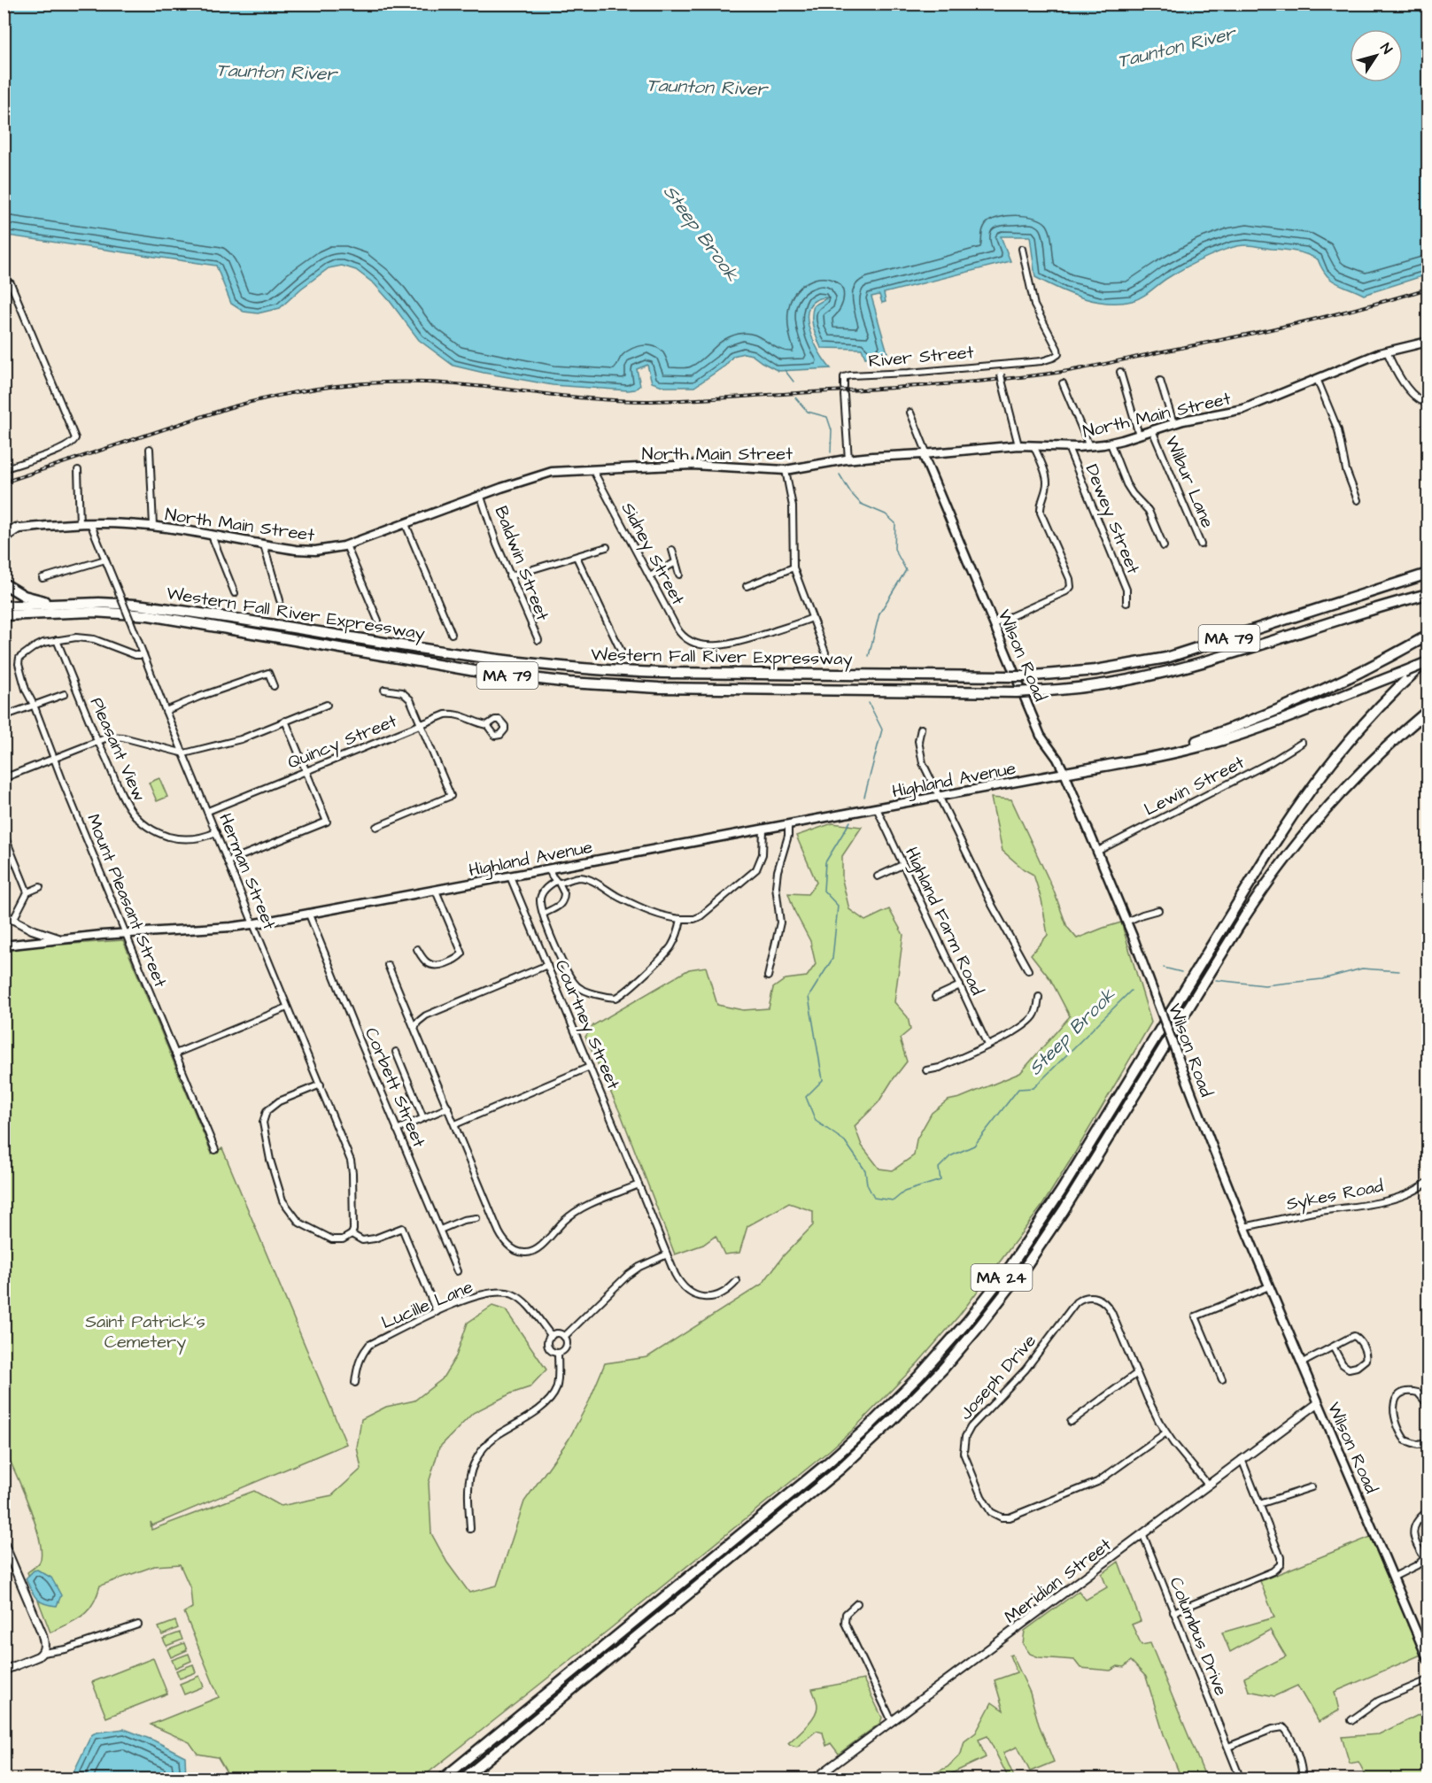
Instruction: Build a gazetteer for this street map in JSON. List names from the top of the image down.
{
  "streets": {
    "highway": ["Western Fall River Expressway", "MA 79", "MA 24"],
    "main road": ["North Main Street", "Wilson Road", "Highland Avenue"],
    "street": [
      "River Street",
      "Wilbur Lane",
      "Dewey Street",
      "Sidney Street",
      "Baldwin Street",
      "Quincy Street",
      "Pleasant View",
      "Lewin Street",
      "Herman Street",
      "Mount Pleasant Street",
      "Highland Farm Road",
      "Courtney Street",
      "Corbett Street",
      "Sykes Road",
      "Lucille Lane",
      "Joseph Drive",
      "Meridian Street",
      "Columbus Drive"
    ]
  },
  "crossings": [
    ["North Main Street", "Wilbur Lane"],
    ["North Main Street", "Dewey Street"],
    ["North Main Street", "Sidney Street"],
    ["North Main Street", "Baldwin Street"],
    ["North Main Street", "Wilson Road"],
    ["North Main Street", "Herman Street"],
    ["Wilson Road", "Highland Avenue"],
    ["Wilson Road", "Lewin Street"],
    ["Wilson Road", "Sykes Road"],
    ["Wilson Road", "Meridian Street"],
    ["Quincy Street", "Herman Street"],
    ["Pleasant View", "Herman Street"],
    ["Pleasant View", "Mount Pleasant Street"],
    ["Highland Avenue", "Herman Street"],
    ["Highland Avenue", "Mount Pleasant Street"],
    ["Highland Avenue", "Highland Farm Road"],
    ["Highland Avenue", "Courtney Street"],
    ["Highland Avenue", "Corbett Street"],
    ["Joseph Drive", "Meridian Street"],
    ["Meridian Street", "Columbus Drive"]
  ],
  "water": ["Taunton River", "Steep Brook"],
  "parks": ["Saint Patrick's Cemetery"],
  "north": "top right"
}
